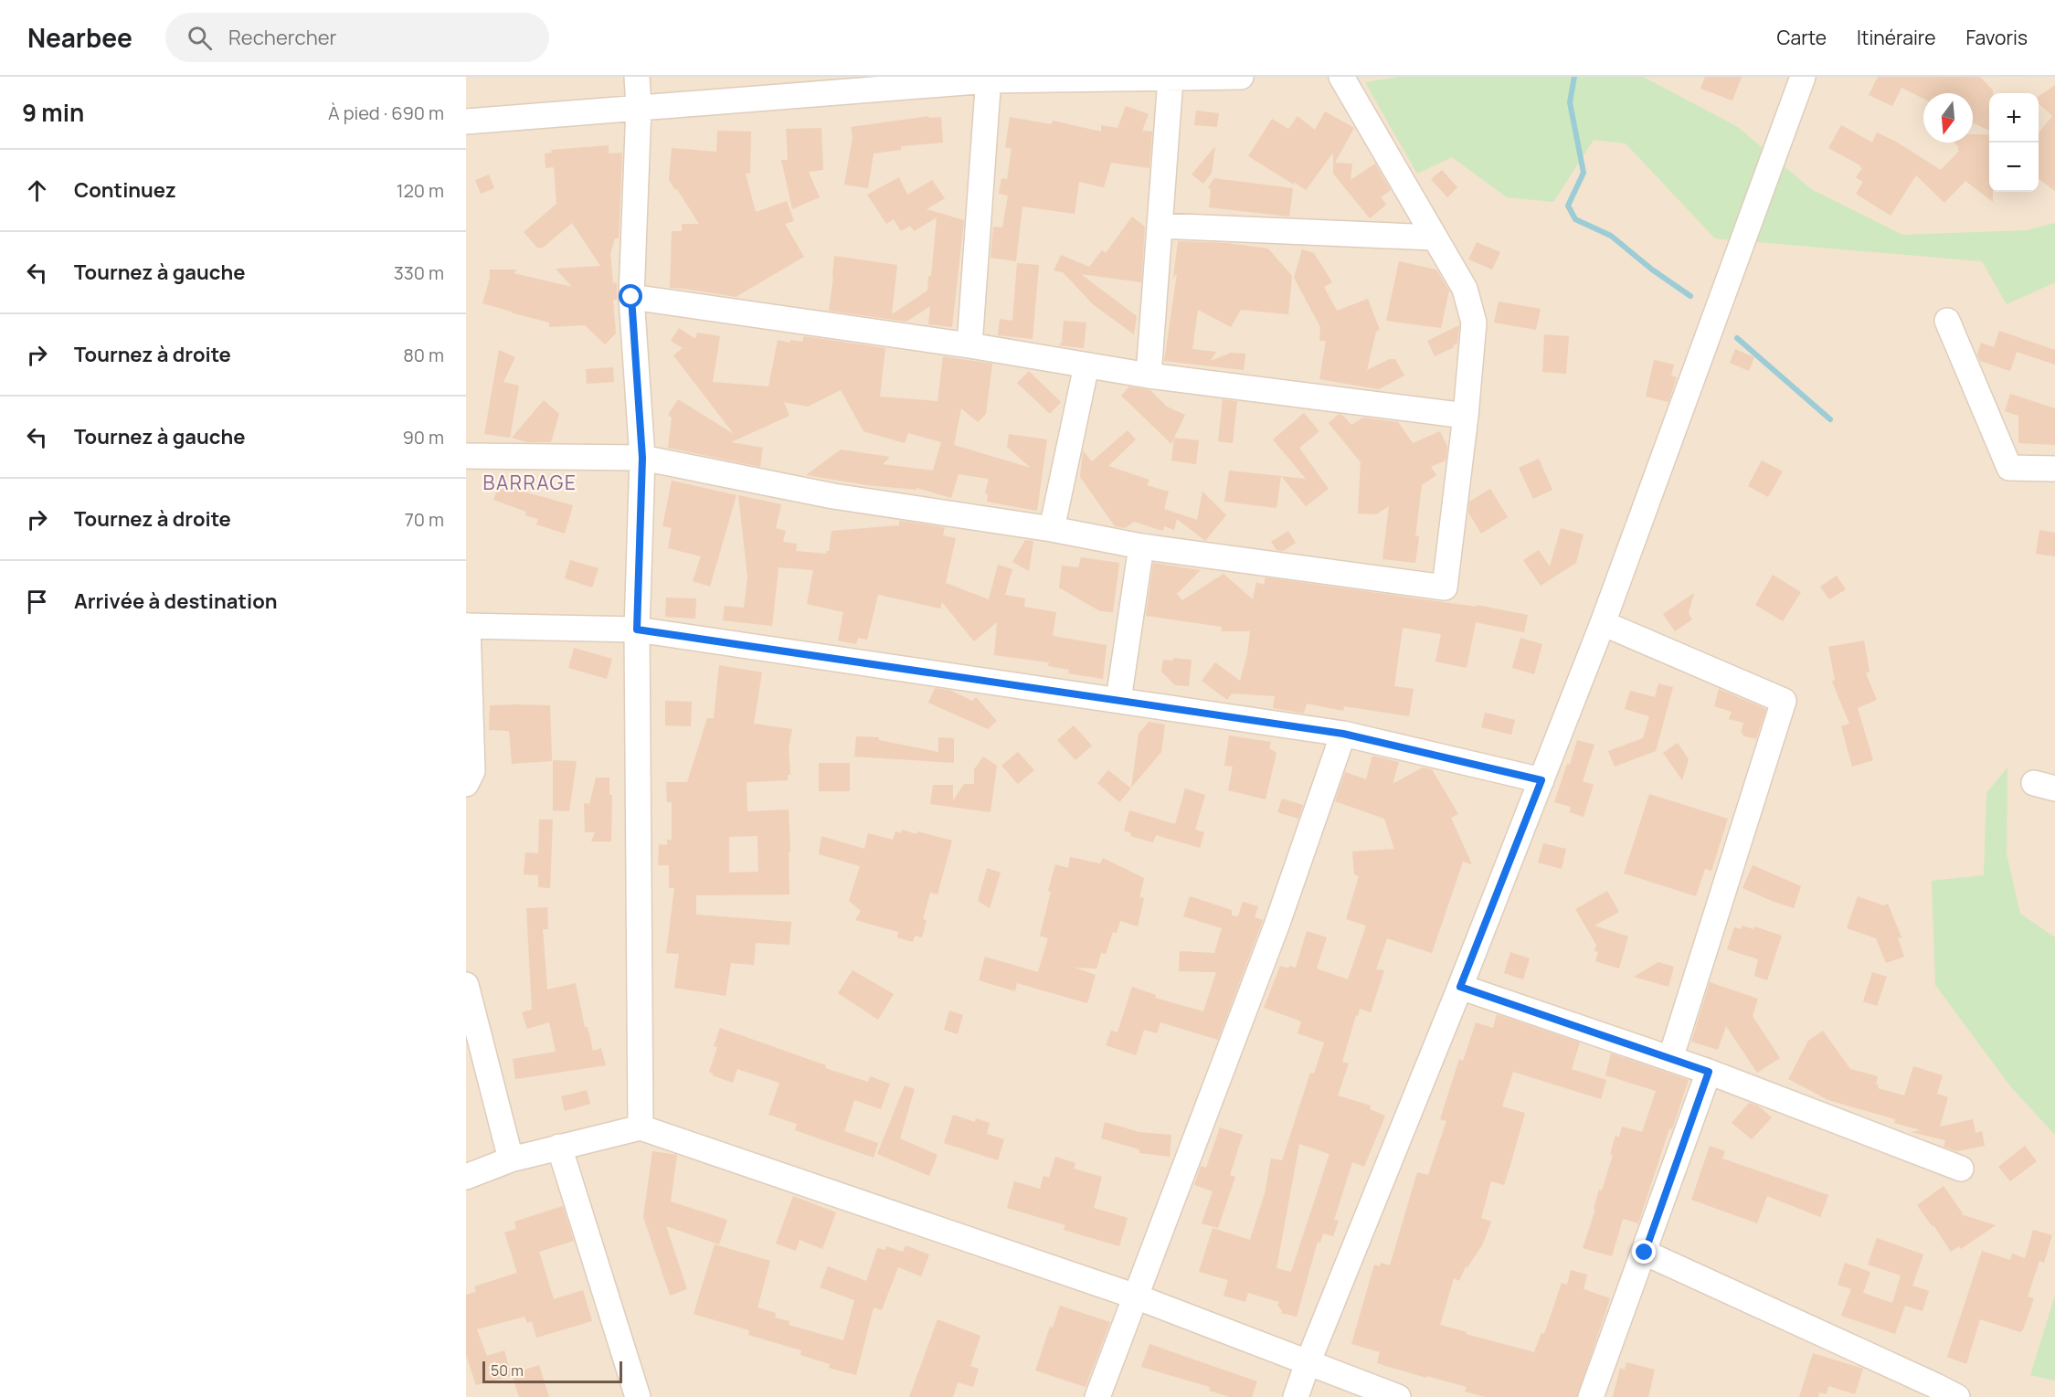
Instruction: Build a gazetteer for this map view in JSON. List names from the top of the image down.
{
  "districts": ["BARRAGE"],
  "scale_bar": "50 m",
  "north": "bottom",
  "page": {
    "header": "Nearbee",
    "search": "Rechercher",
    "nav": ["Carte", "Itinéraire", "Favoris"],
    "heading": ["9 min", "À pied · 690 m"],
    "map_buttons": ["+", "−"],
    "list": [
      ["Continuez", "120 m"],
      ["Tournez à gauche", "330 m"],
      ["Tournez à droite", "80 m"],
      ["Tournez à gauche", "90 m"],
      ["Tournez à droite", "70 m"],
      "Arrivée à destination"
    ],
    "scale": "50 m"
  }
}
